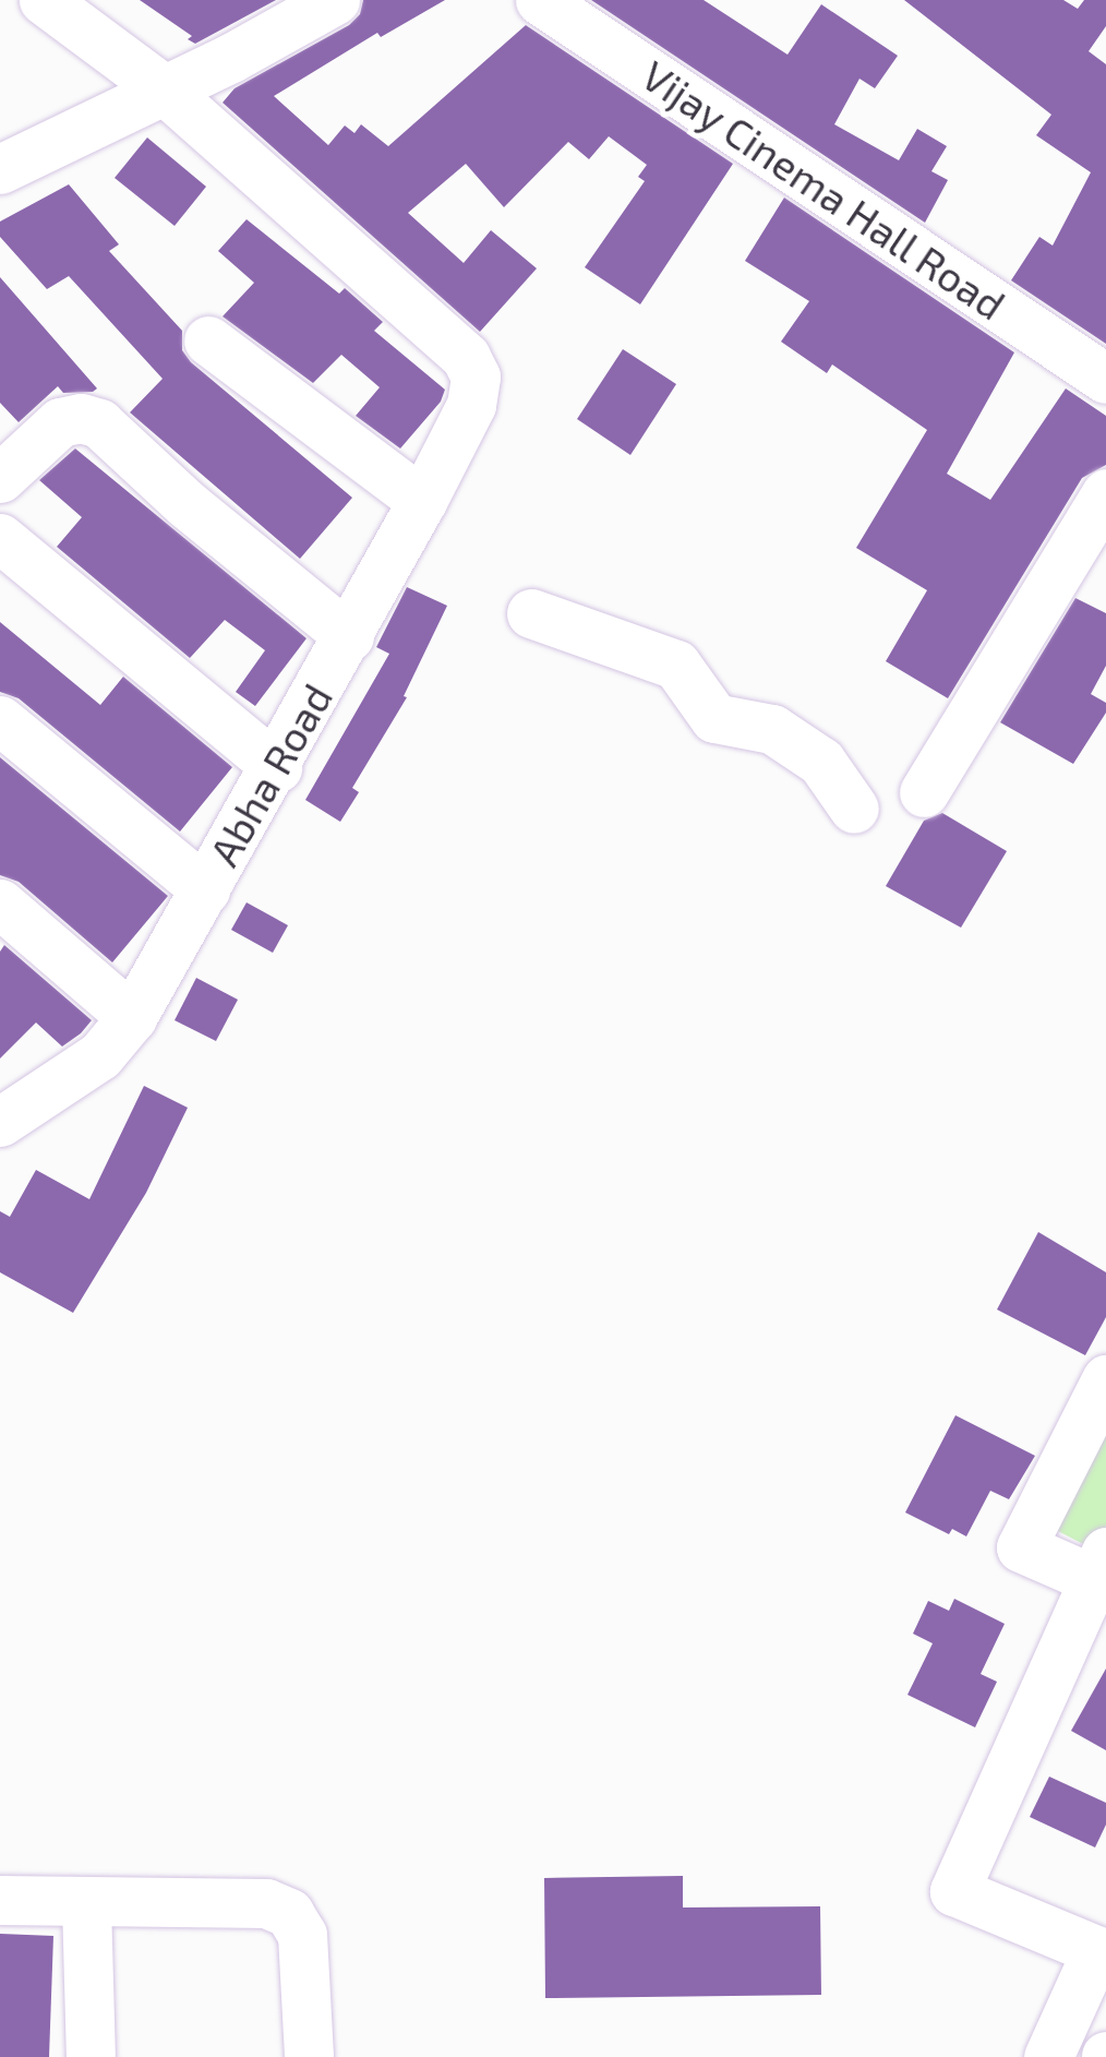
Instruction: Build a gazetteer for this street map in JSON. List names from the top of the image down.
{
  "streets": {
    "street": ["Vijay Cinema Hall Road", "Abha Road"]
  }
}
